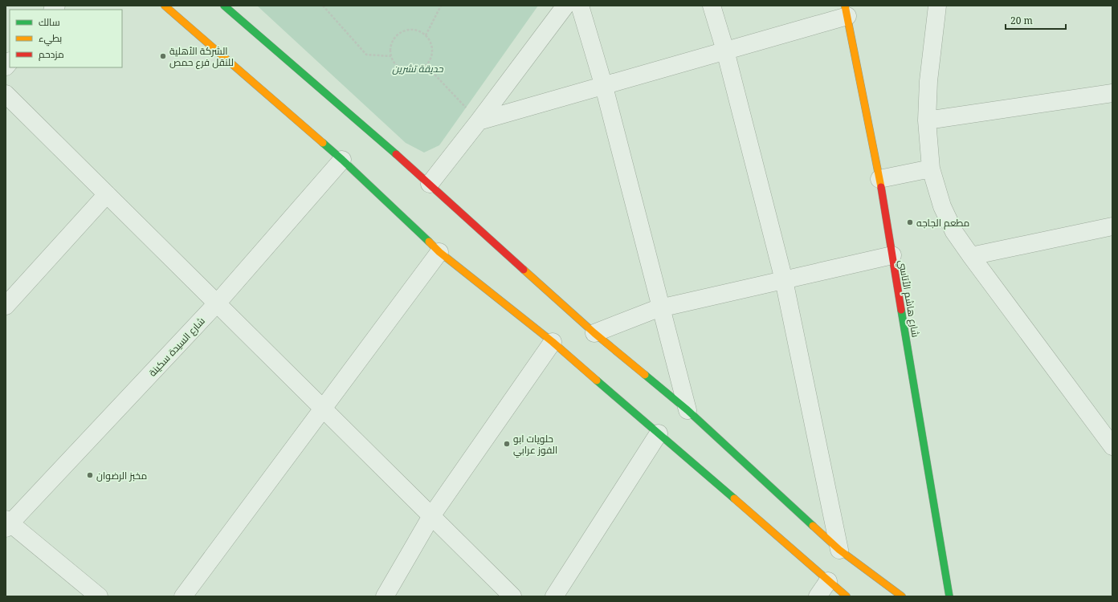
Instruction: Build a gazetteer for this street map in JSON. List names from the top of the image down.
{
  "streets": {
    "main road": ["شارع هاشم الأتاسي"],
    "street": ["شارع السيدة سكينة"]
  },
  "parks": ["حديقة تشرين"],
  "places": [
    "الشركة الأهلية للنقل فرع حمص",
    "مطعم الجاجه",
    "حلويات ابو الفوز عرابي",
    "مخبز الرضوان"
  ],
  "legend": ["سالك", "بطيء", "مزدحم"],
  "scale_bar": "20 m"
}
